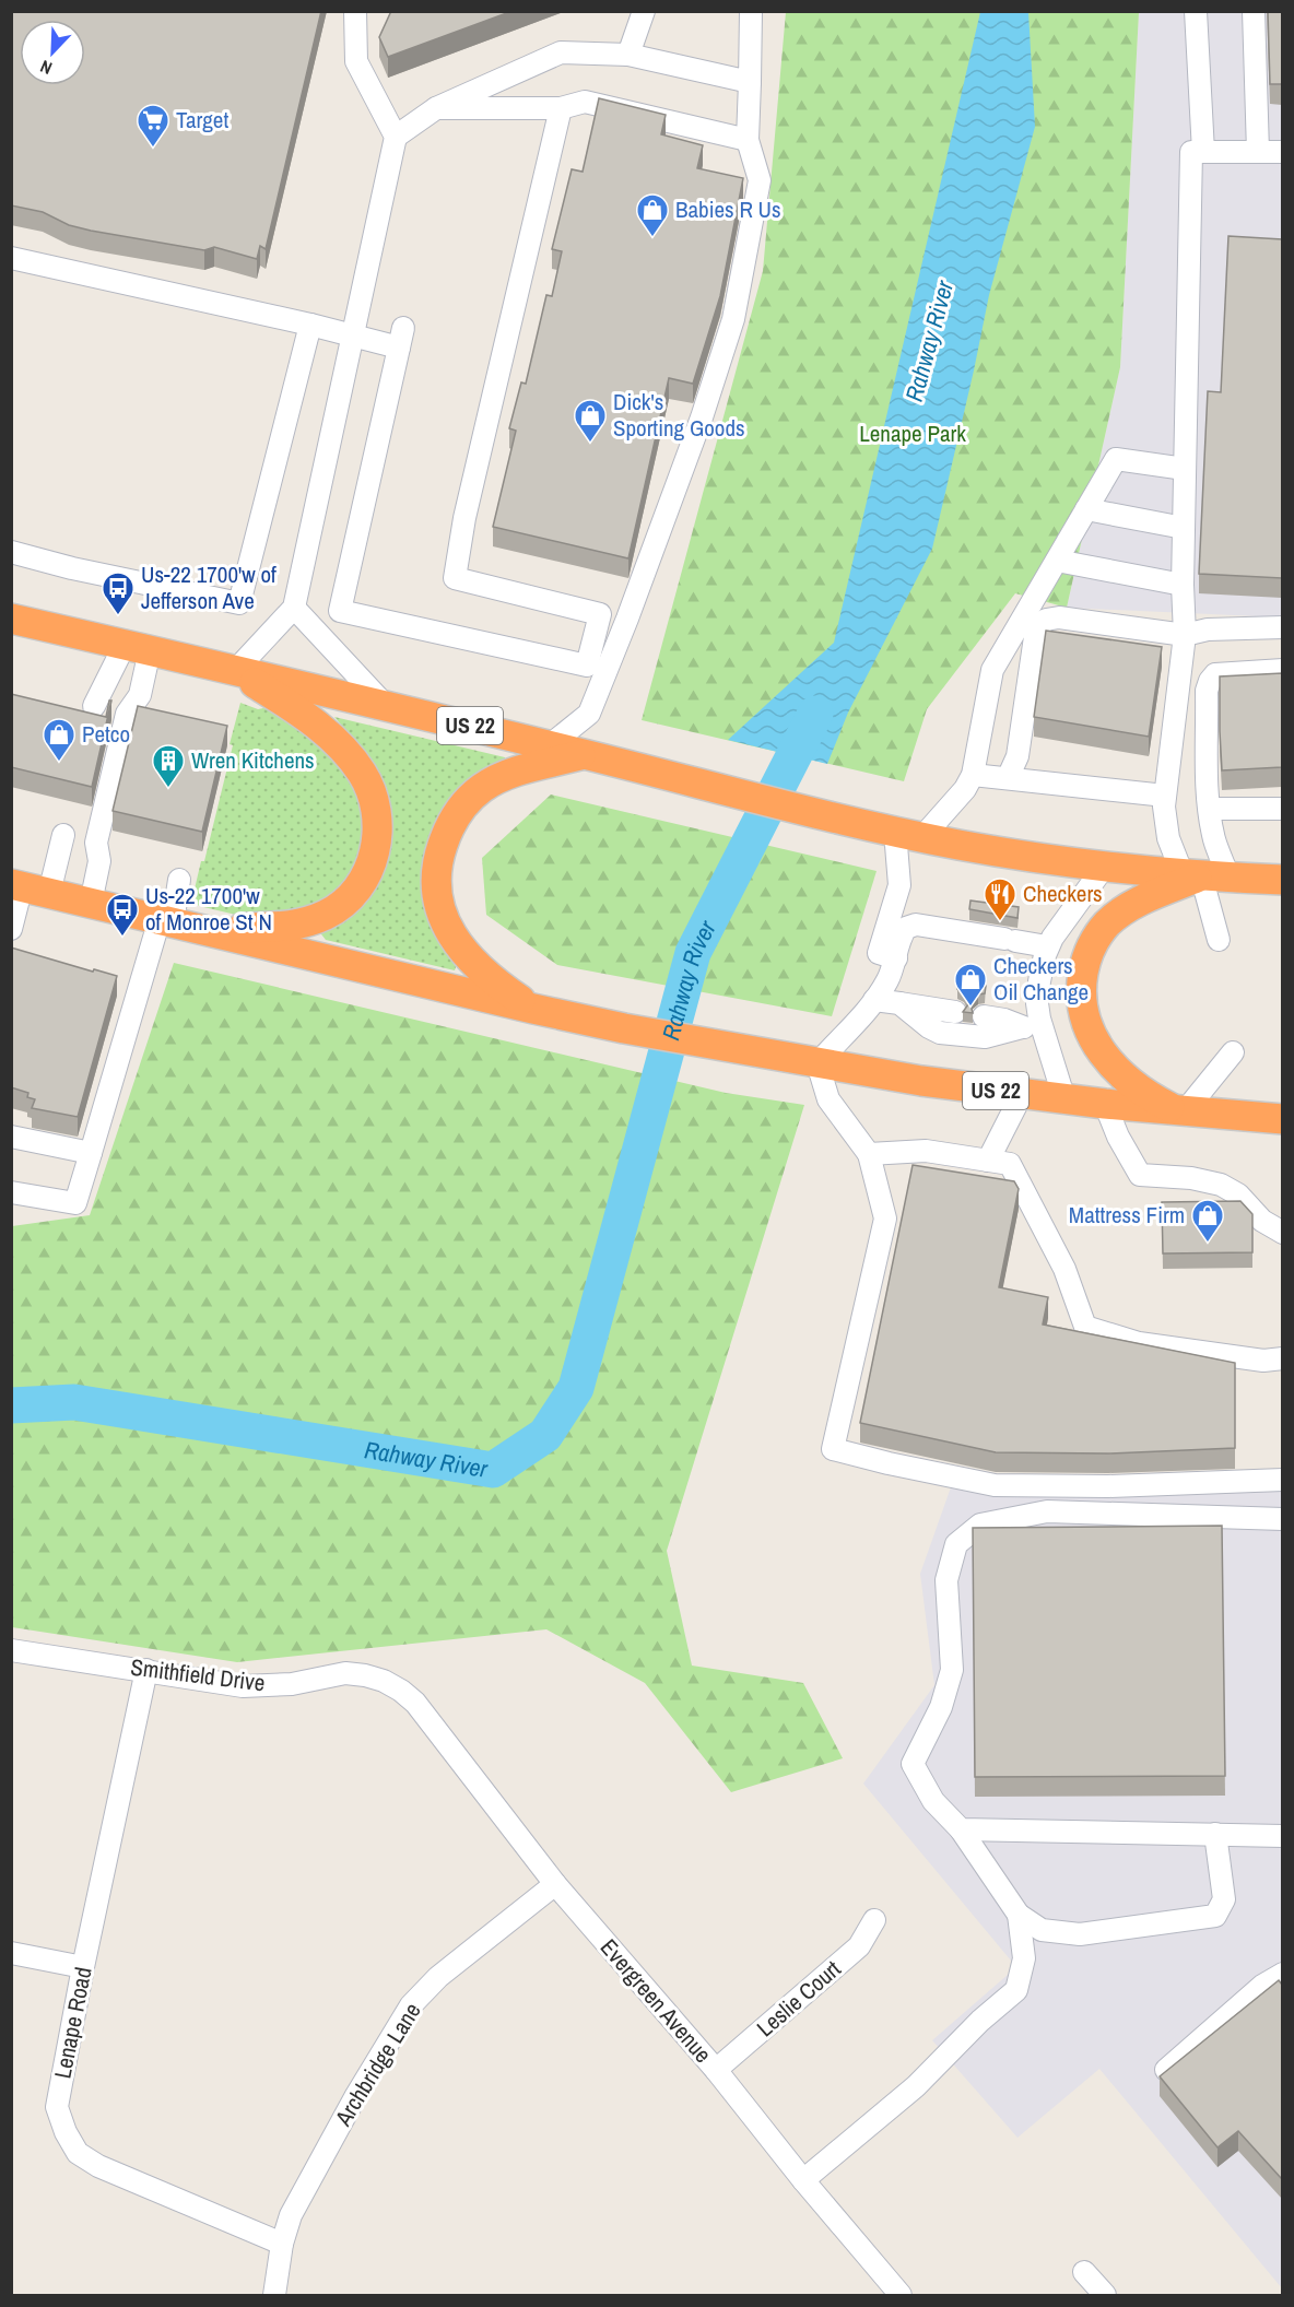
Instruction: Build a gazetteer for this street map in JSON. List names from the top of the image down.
{
  "streets": {
    "highway": ["US 22"],
    "street": [
      "Smithfield Drive",
      "Leslie Court",
      "Evergreen Avenue",
      "Lenape Road",
      "Archbridge Lane"
    ]
  },
  "crossings": [
    ["Smithfield Drive", "Evergreen Avenue"],
    ["Smithfield Drive", "Lenape Road"],
    ["Leslie Court", "Evergreen Avenue"],
    ["Evergreen Avenue", "Archbridge Lane"],
    ["Lenape Road", "Archbridge Lane"]
  ],
  "water": ["Rahway River"],
  "parks": ["Lenape Park"],
  "places": {
    "supermarket": ["Target"],
    "shop": [
      "Babies R Us",
      "Dick's Sporting Goods",
      "Petco",
      "Checkers Oil Change",
      "Mattress Firm"
    ],
    "bus stop": ["Us-22 1700'w of Jefferson Ave", "Us-22 1700'w of Monroe St N"],
    "building": ["Wren Kitchens"],
    "restaurant": ["Checkers"]
  },
  "north": "bottom left"
}
